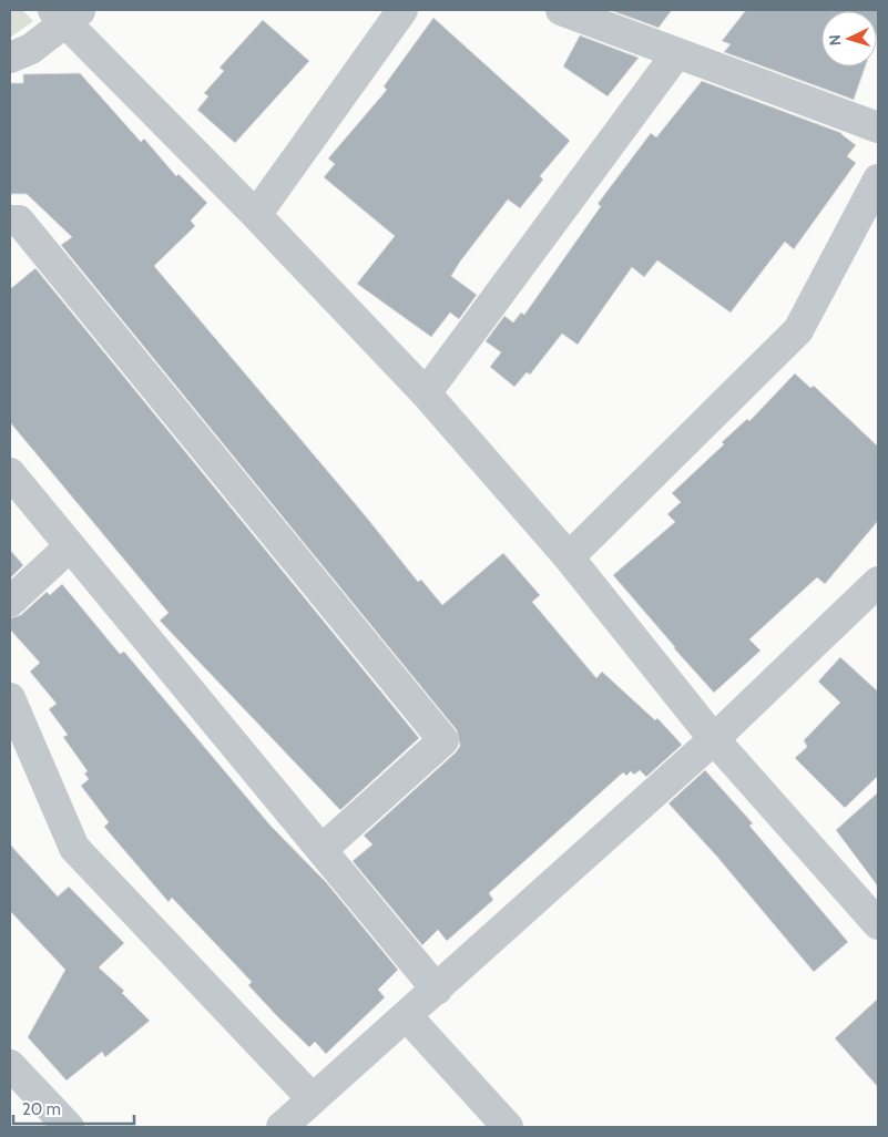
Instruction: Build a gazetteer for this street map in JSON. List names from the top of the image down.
{
  "scale_bar": "20 m",
  "north": "left"
}
